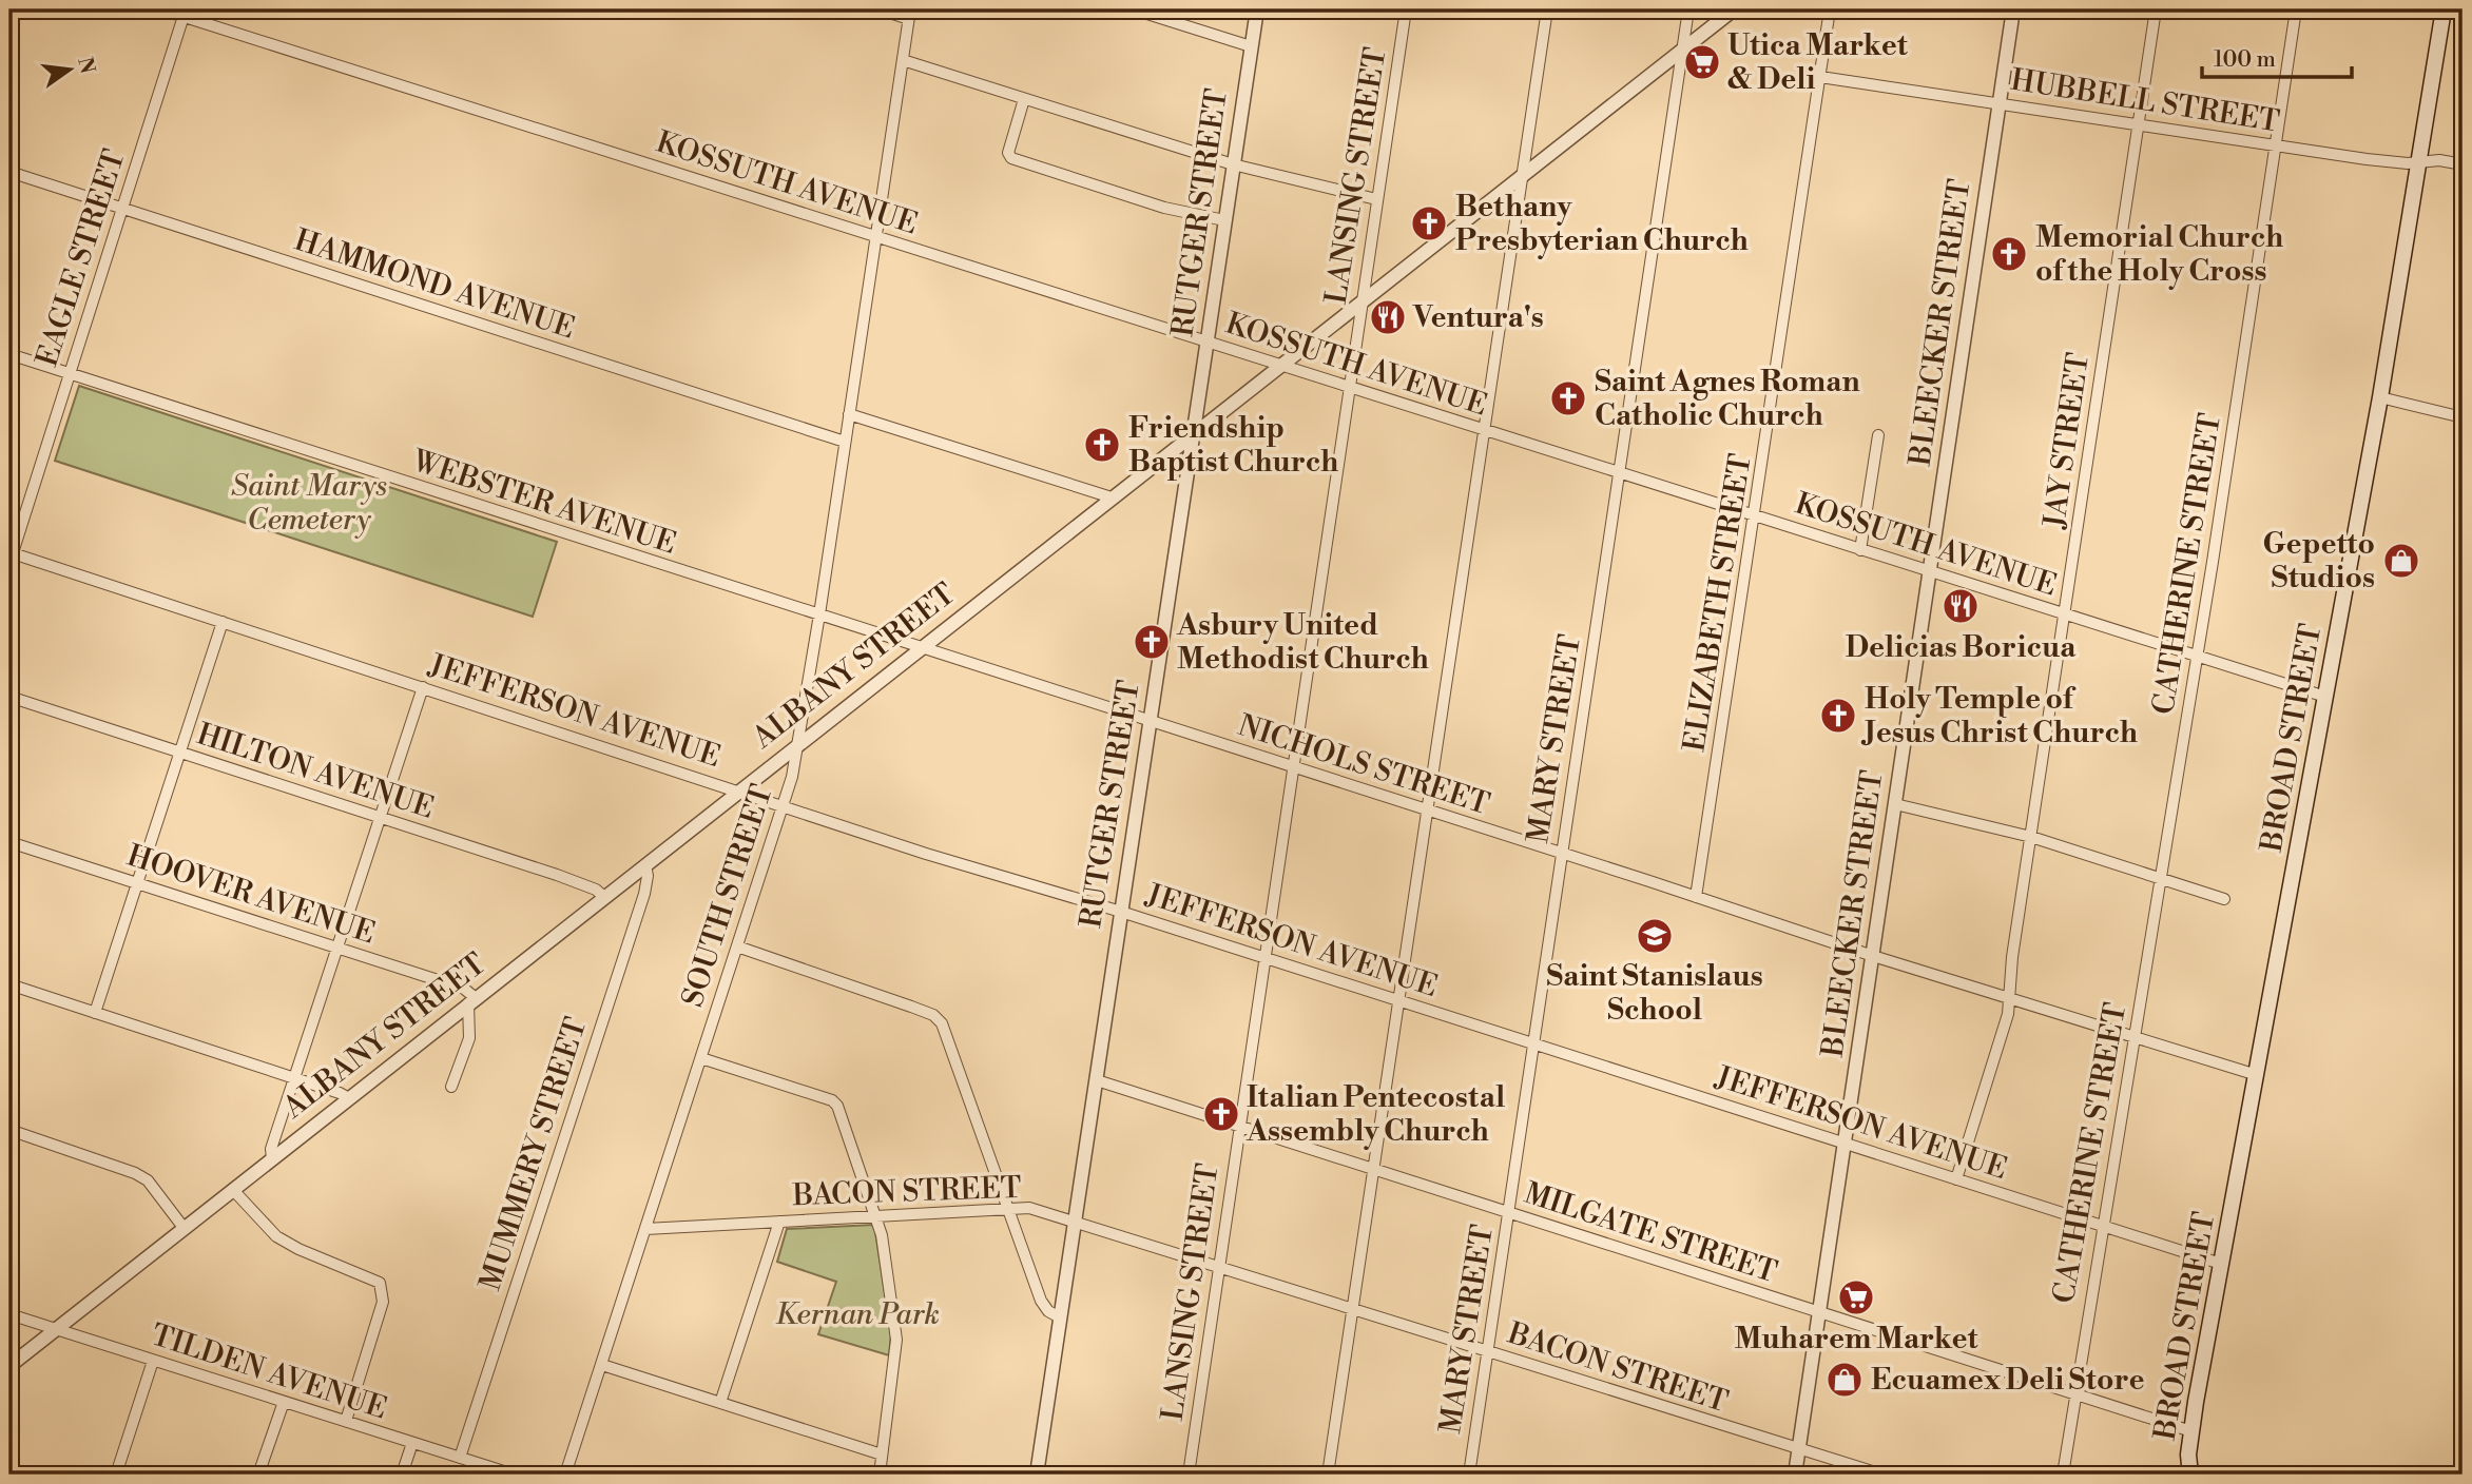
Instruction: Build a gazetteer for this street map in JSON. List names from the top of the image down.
{
  "streets": {
    "main road": ["BROAD STREET"],
    "street": [
      "HUBBELL STREET",
      "LANSING STREET",
      "KOSSUTH AVENUE",
      "RUTGER STREET",
      "EAGLE STREET",
      "HAMMOND AVENUE",
      "BLEECKER STREET",
      "JAY STREET",
      "WEBSTER AVENUE",
      "CATHERINE STREET",
      "ELIZABETH STREET",
      "ALBANY STREET",
      "JEFFERSON AVENUE",
      "MARY STREET",
      "NICHOLS STREET",
      "HILTON AVENUE",
      "HOOVER AVENUE",
      "SOUTH STREET",
      "MUMMERY STREET",
      "BACON STREET",
      "MILGATE STREET",
      "TILDEN AVENUE"
    ]
  },
  "crossings": [
    ["HUBBELL STREET", "BLEECKER STREET"],
    ["HUBBELL STREET", "JAY STREET"],
    ["HUBBELL STREET", "CATHERINE STREET"],
    ["HUBBELL STREET", "ELIZABETH STREET"],
    ["HUBBELL STREET", "BROAD STREET"],
    ["LANSING STREET", "KOSSUTH AVENUE"],
    ["LANSING STREET", "ALBANY STREET"],
    ["LANSING STREET", "JEFFERSON AVENUE"],
    ["LANSING STREET", "NICHOLS STREET"],
    ["LANSING STREET", "BACON STREET"],
    ["LANSING STREET", "MILGATE STREET"],
    ["KOSSUTH AVENUE", "RUTGER STREET"],
    ["KOSSUTH AVENUE", "EAGLE STREET"],
    ["KOSSUTH AVENUE", "BLEECKER STREET"],
    ["KOSSUTH AVENUE", "JAY STREET"],
    ["KOSSUTH AVENUE", "CATHERINE STREET"],
    ["KOSSUTH AVENUE", "ELIZABETH STREET"],
    ["KOSSUTH AVENUE", "ALBANY STREET"],
    ["KOSSUTH AVENUE", "BROAD STREET"],
    ["KOSSUTH AVENUE", "MARY STREET"],
    ["KOSSUTH AVENUE", "SOUTH STREET"],
    ["RUTGER STREET", "ALBANY STREET"],
    ["RUTGER STREET", "JEFFERSON AVENUE"],
    ["RUTGER STREET", "NICHOLS STREET"],
    ["RUTGER STREET", "BACON STREET"],
    ["RUTGER STREET", "MILGATE STREET"],
    ["EAGLE STREET", "HAMMOND AVENUE"],
    ["EAGLE STREET", "WEBSTER AVENUE"],
    ["EAGLE STREET", "JEFFERSON AVENUE"],
    ["HAMMOND AVENUE", "SOUTH STREET"],
    ["BLEECKER STREET", "JEFFERSON AVENUE"],
    ["BLEECKER STREET", "NICHOLS STREET"],
    ["BLEECKER STREET", "BACON STREET"],
    ["BLEECKER STREET", "MILGATE STREET"],
    ["JAY STREET", "JEFFERSON AVENUE"],
    ["JAY STREET", "NICHOLS STREET"],
    ["WEBSTER AVENUE", "ALBANY STREET"],
    ["WEBSTER AVENUE", "NICHOLS STREET"],
    ["WEBSTER AVENUE", "SOUTH STREET"],
    ["CATHERINE STREET", "JEFFERSON AVENUE"],
    ["CATHERINE STREET", "NICHOLS STREET"],
    ["CATHERINE STREET", "MILGATE STREET"],
    ["ELIZABETH STREET", "NICHOLS STREET"],
    ["ALBANY STREET", "JEFFERSON AVENUE"],
    ["ALBANY STREET", "MARY STREET"],
    ["ALBANY STREET", "NICHOLS STREET"],
    ["ALBANY STREET", "HILTON AVENUE"],
    ["ALBANY STREET", "HOOVER AVENUE"],
    ["ALBANY STREET", "SOUTH STREET"],
    ["ALBANY STREET", "MUMMERY STREET"],
    ["ALBANY STREET", "TILDEN AVENUE"],
    ["JEFFERSON AVENUE", "BROAD STREET"],
    ["JEFFERSON AVENUE", "MARY STREET"],
    ["JEFFERSON AVENUE", "SOUTH STREET"],
    ["BROAD STREET", "NICHOLS STREET"],
    ["BROAD STREET", "MILGATE STREET"],
    ["MARY STREET", "NICHOLS STREET"],
    ["MARY STREET", "BACON STREET"],
    ["MARY STREET", "MILGATE STREET"],
    ["SOUTH STREET", "BACON STREET"],
    ["MUMMERY STREET", "TILDEN AVENUE"]
  ],
  "parks": ["Saint Marys Cemetery", "Kernan Park"],
  "places": {
    "supermarket": ["Utica Market & Deli", "Muharem Market"],
    "church": [
      "Bethany Presbyterian Church",
      "Memorial Church of the Holy Cross",
      "Saint Agnes Roman Catholic Church",
      "Friendship Baptist Church",
      "Asbury United Methodist Church",
      "Holy Temple of Jesus Christ Church",
      "Italian Pentecostal Assembly Church"
    ],
    "restaurant": ["Ventura's", "Delicias Boricua"],
    "shop": ["Gepetto Studios", "Ecuamex Deli Store"],
    "school or university": ["Saint Stanislaus School"]
  },
  "scale_bar": "100 m",
  "north": "right"
}
